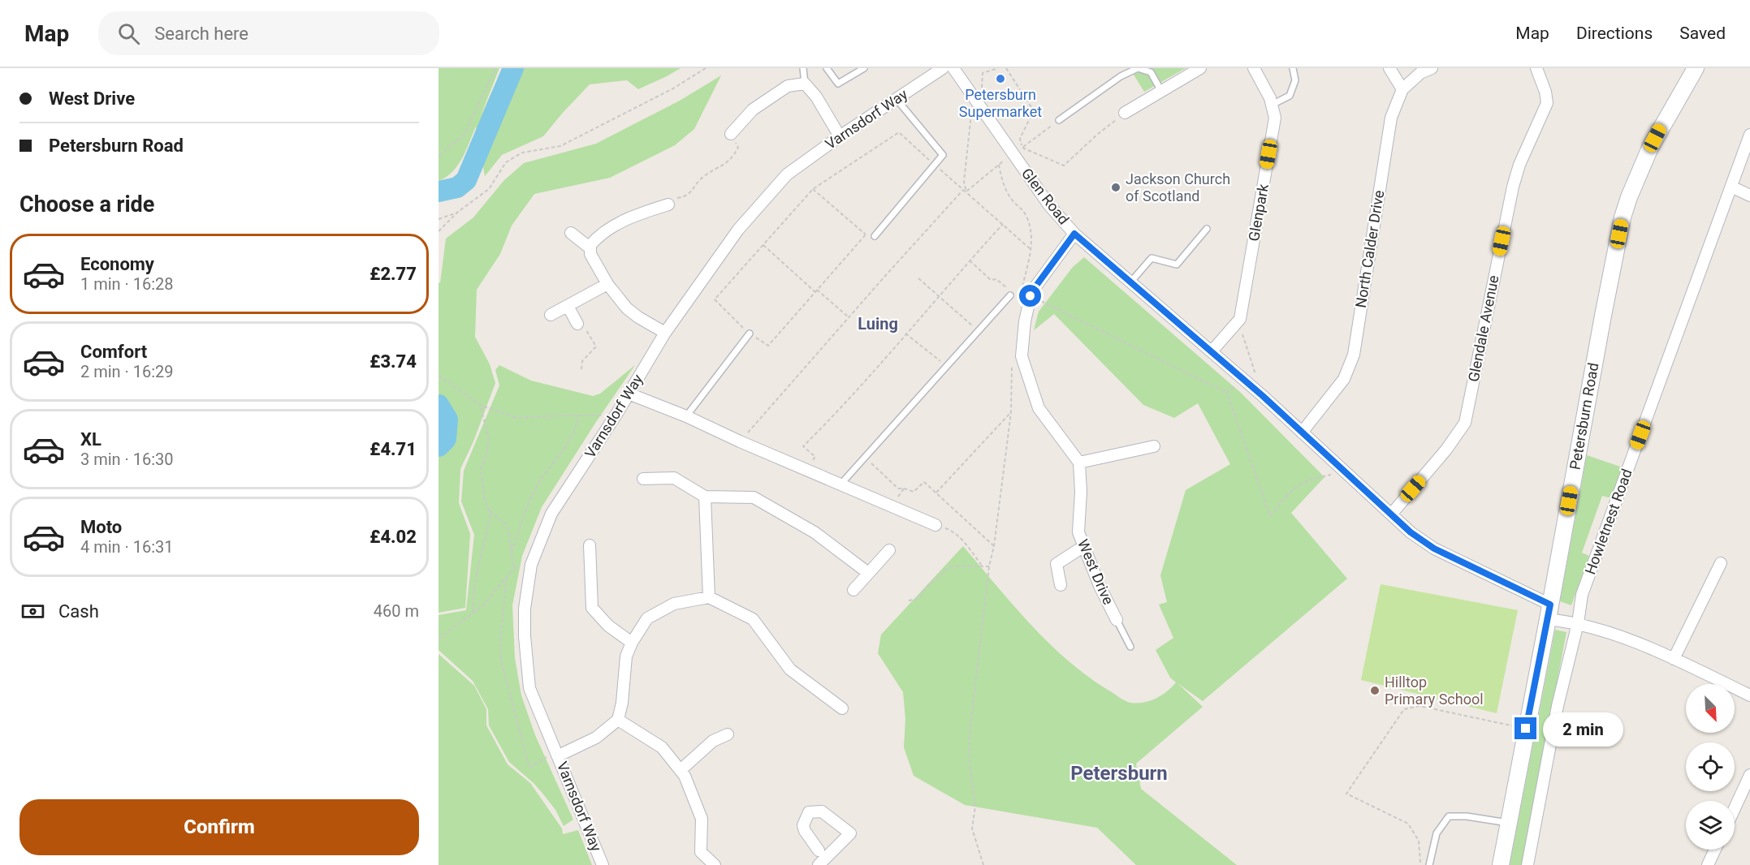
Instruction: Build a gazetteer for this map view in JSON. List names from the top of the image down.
{
  "streets": {
    "main road": ["Petersburn Road"],
    "street": [
      "Varnsdorf Way",
      "Glen Road",
      "Glenpark",
      "North Calder Drive",
      "Glendale Avenue",
      "Howletnest Road",
      "West Drive"
    ]
  },
  "crossings": [
    ["Glen Road", "Glenpark"],
    ["Glen Road", "North Calder Drive"],
    ["Glen Road", "Glendale Avenue"],
    ["Glen Road", "Petersburn Road"],
    ["Glen Road", "Howletnest Road"]
  ],
  "districts": ["Luing", "Petersburn"],
  "places": ["Petersburn Supermarket", "Jackson Church of Scotland", "Hilltop Primary School"],
  "north": "bottom right",
  "page": {
    "header": "Map",
    "search": "Search here",
    "nav": ["Map", "Directions", "Saved"],
    "banner": ["West Drive", "Petersburn Road"],
    "heading": "Choose a ride",
    "list": [
      {
        "name": "Economy",
        "note": "1 min · 16:28",
        "value": "£2.77"
      },
      {
        "name": "Comfort",
        "note": "2 min · 16:29",
        "value": "£3.74"
      },
      {
        "name": "XL",
        "note": "3 min · 16:30",
        "value": "£4.71"
      },
      {
        "name": "Moto",
        "note": "4 min · 16:31",
        "value": "£4.02"
      }
    ],
    "pay": ["Cash", "460 m"],
    "bubble": "2 min",
    "buttons": "Confirm"
  }
}
